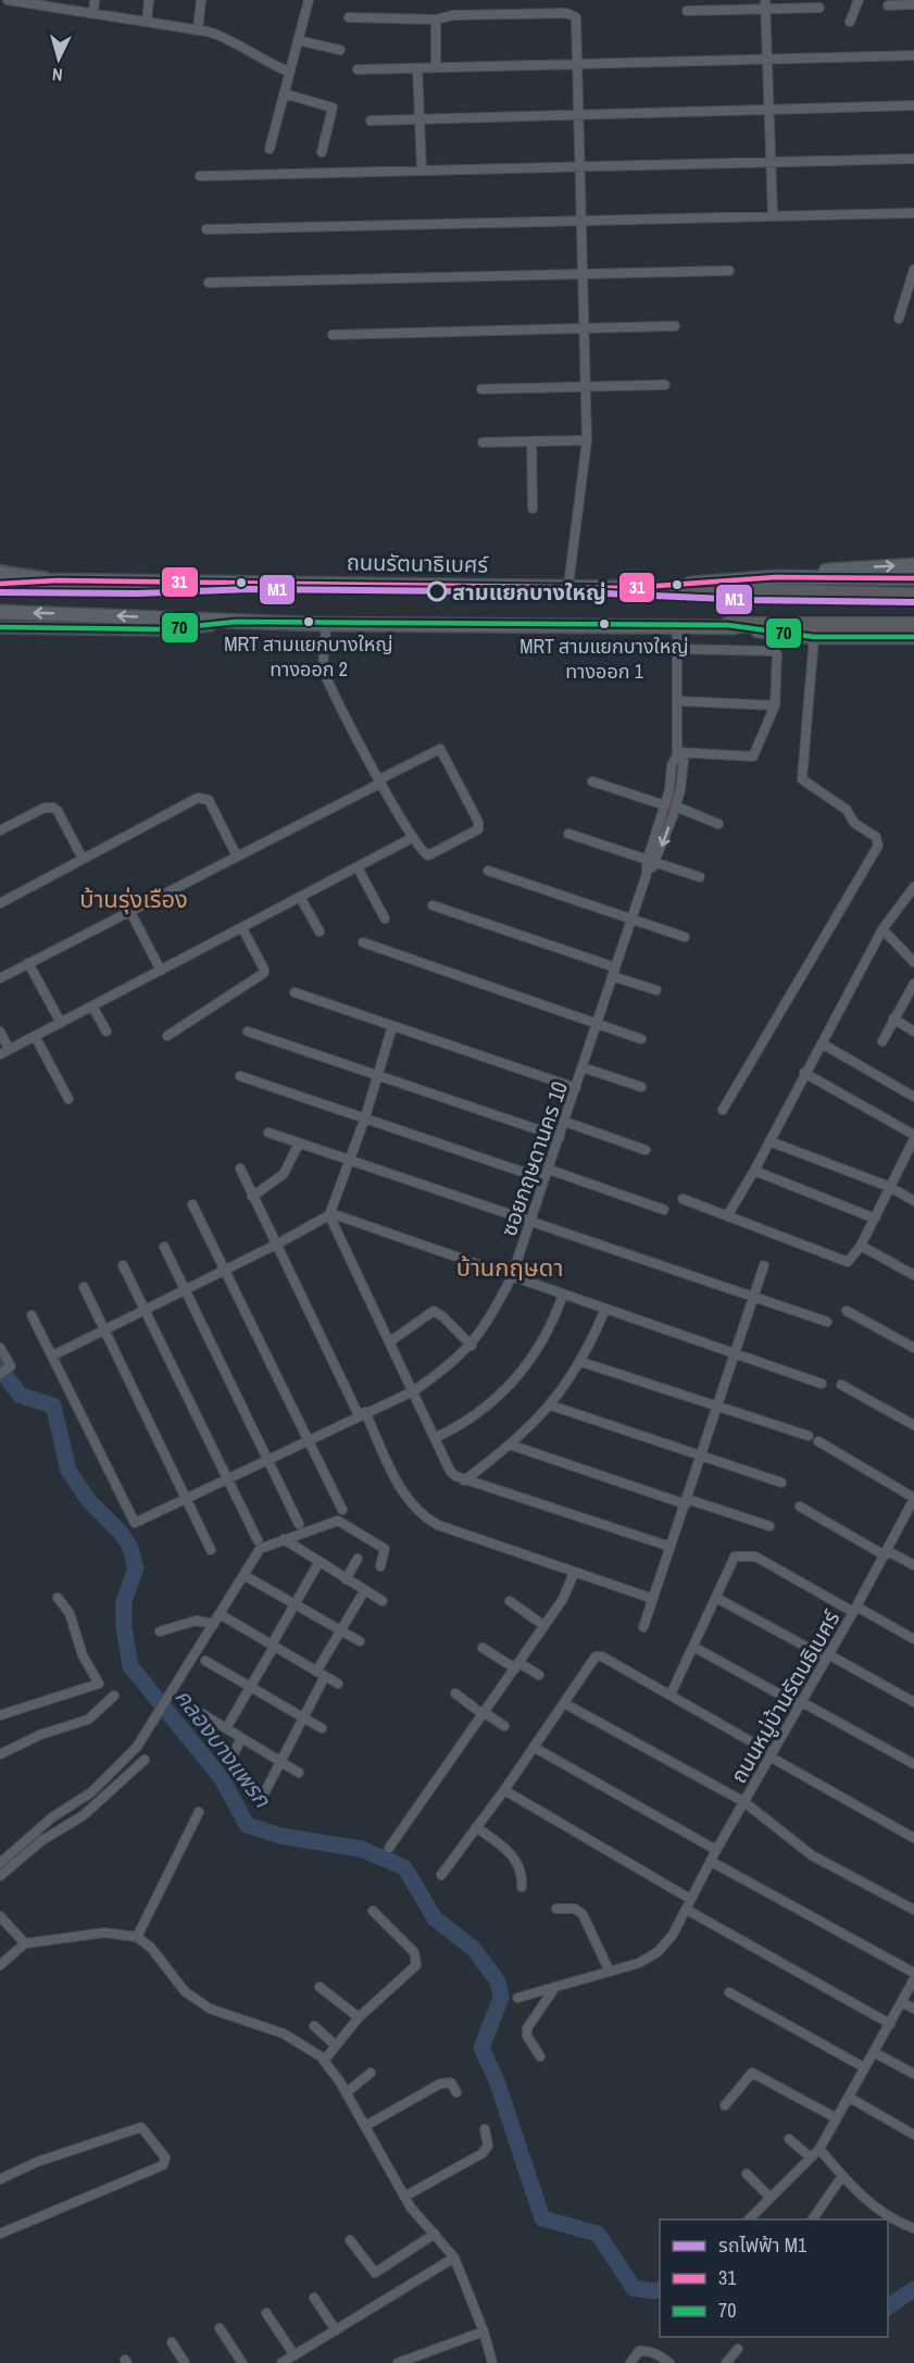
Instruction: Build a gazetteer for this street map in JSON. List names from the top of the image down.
{
  "streets": {
    "main road": ["ถนนรัตนาธิเบศร์"],
    "street": ["ซอยกฤษดานคร 10", "ถนนหมู่บ้านรัตนธิเบศร์"]
  },
  "districts": ["บ้านรุ่งเรือง", "บ้านกฤษดา"],
  "water": ["คลองบางแพรก"],
  "places": ["สามแยกบางใหญ่", "MRT สามแยกบางใหญ่ ทางออก 2", "MRT สามแยกบางใหญ่ ทางออก 1"],
  "lines": ["transit line 31", "metro line M1", "transit line 70"],
  "legend": ["รถไฟฟ้า M1", "31", "70"],
  "north": "bottom"
}
